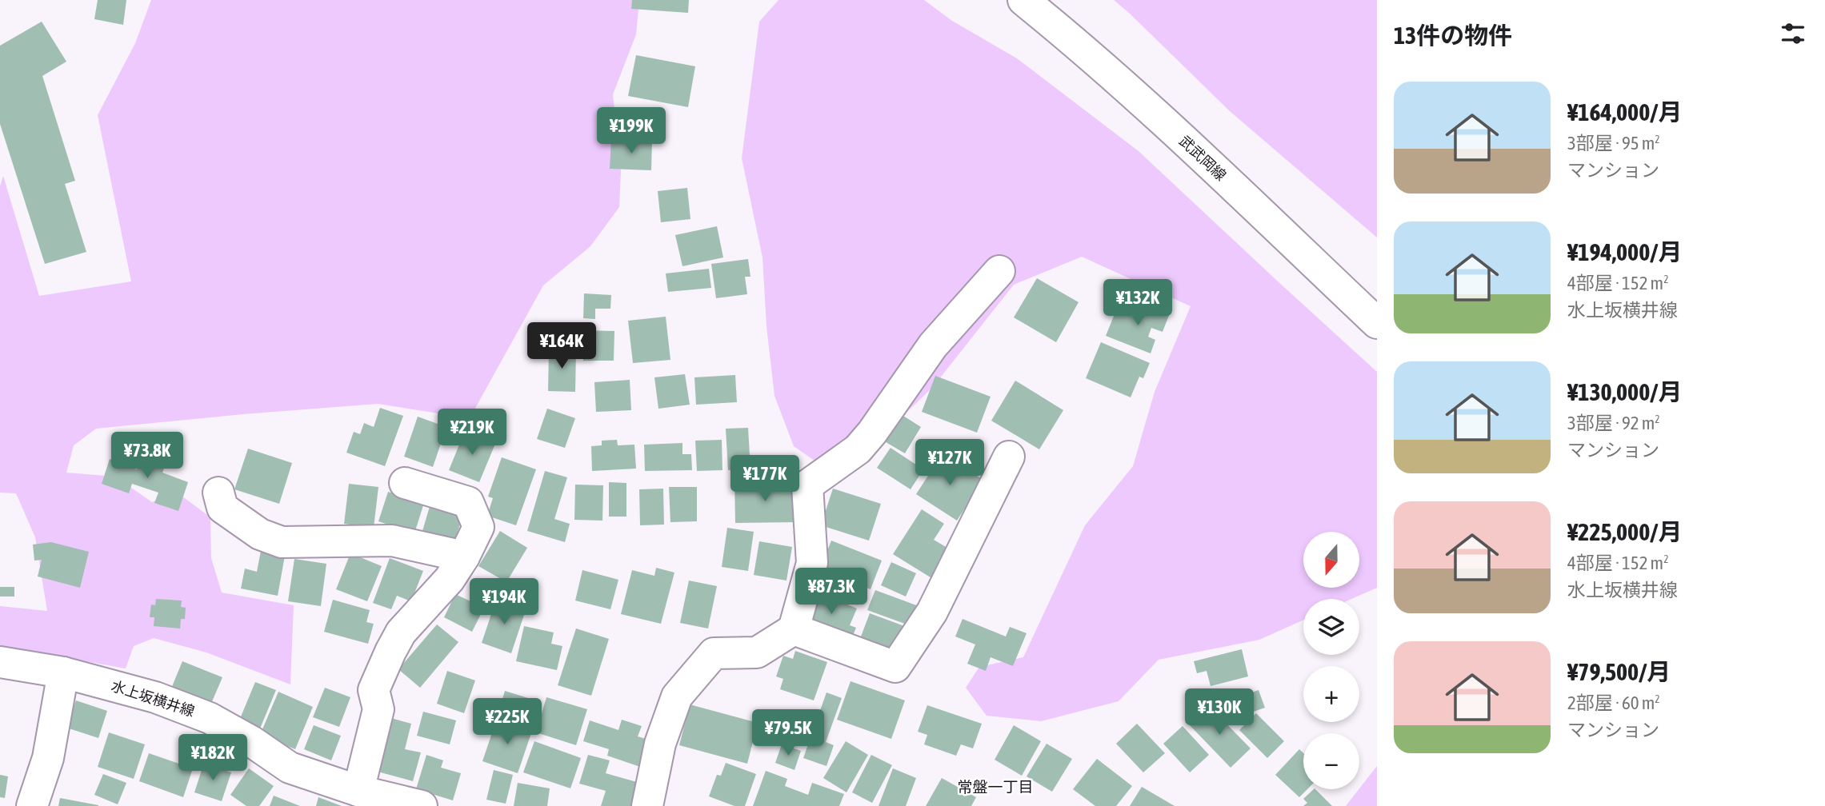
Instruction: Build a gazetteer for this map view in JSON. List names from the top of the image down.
{
  "streets": {
    "street": ["武武岡線", "水上坂横井線"]
  },
  "districts": ["常盤一丁目"],
  "north": "bottom",
  "page": {
    "heading": "13件の物件",
    "list": [
      {
        "name": "¥164,000/月",
        "note": "3部屋 · 95 m² · マンション"
      },
      {
        "name": "¥194,000/月",
        "note": "4部屋 · 152 m² · 水上坂横井線"
      },
      {
        "name": "¥130,000/月",
        "note": "3部屋 · 92 m² · マンション"
      },
      {
        "name": "¥225,000/月",
        "note": "4部屋 · 152 m² · 水上坂横井線"
      },
      {
        "name": "¥79,500/月",
        "note": "2部屋 · 60 m² · マンション"
      }
    ],
    "price": [
      "¥199K",
      "¥132K",
      "¥164K",
      "¥219K",
      "¥73.8K",
      "¥127K",
      "¥177K",
      "¥87.3K",
      "¥194K",
      "¥130K",
      "¥225K",
      "¥79.5K",
      "¥182K"
    ],
    "map_buttons": ["+", "−"]
  }
}
